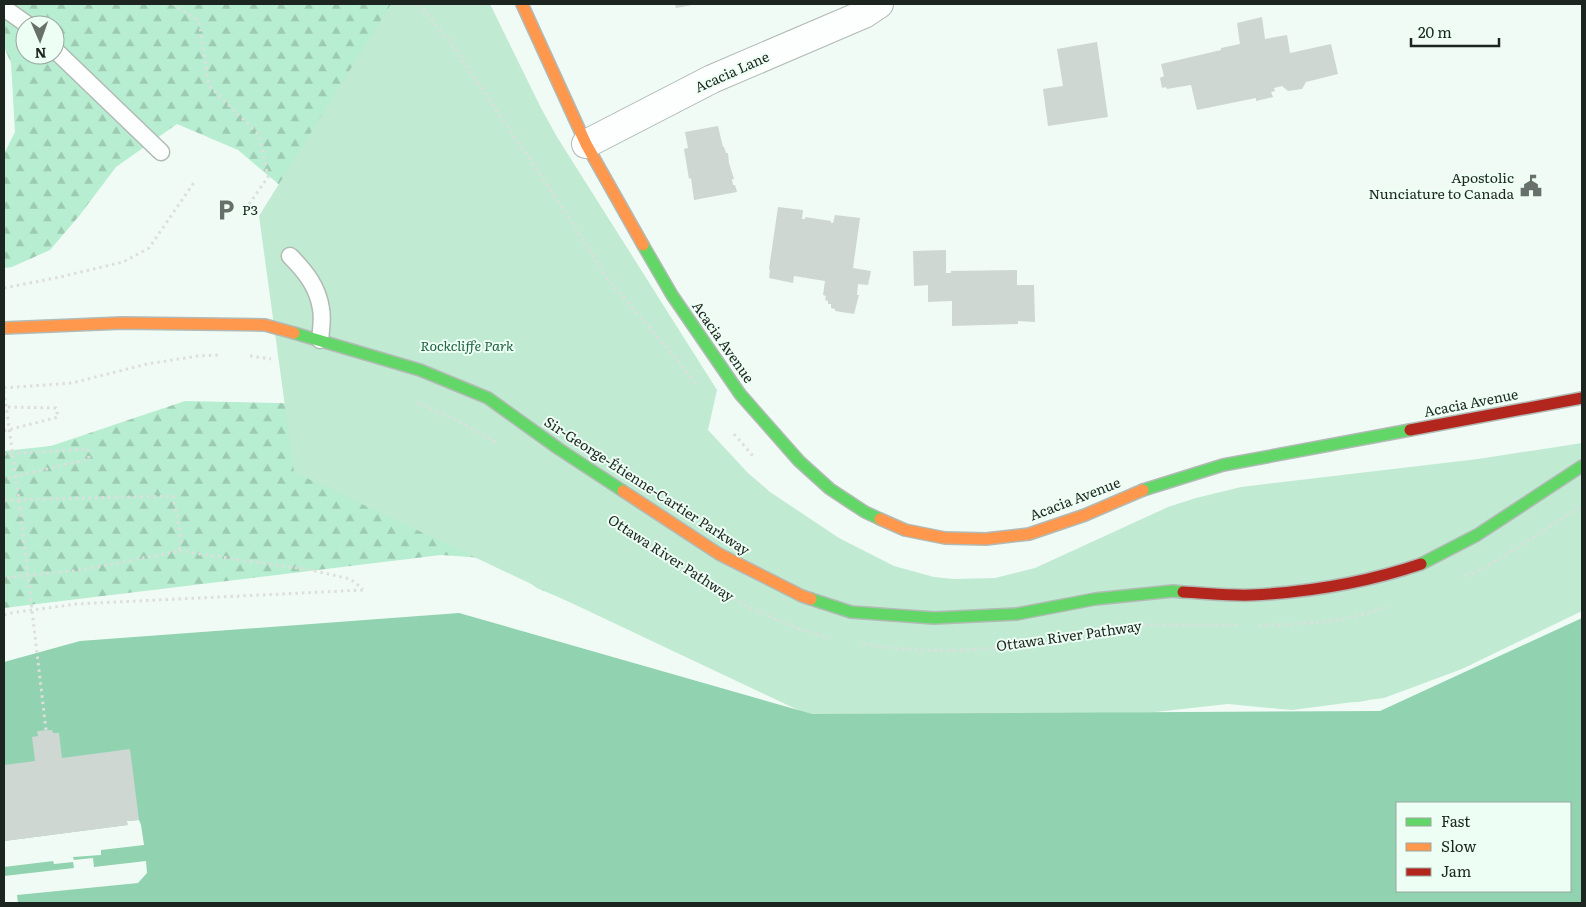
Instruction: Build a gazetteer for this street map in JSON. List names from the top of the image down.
{
  "streets": {
    "main road": ["Acacia Avenue", "Sir-George-Étienne-Cartier Parkway"],
    "street": ["Acacia Lane"],
    "path": ["Ottawa River Pathway"]
  },
  "crossings": [
    ["Acacia Lane", "Acacia Avenue"]
  ],
  "parks": ["Rockcliffe Park"],
  "places": {
    "public building": ["Apostolic Nunciature to Canada"],
    "parking": ["P3"]
  },
  "legend": ["Fast", "Slow", "Jam"],
  "scale_bar": "20 m",
  "north": "bottom"
}
